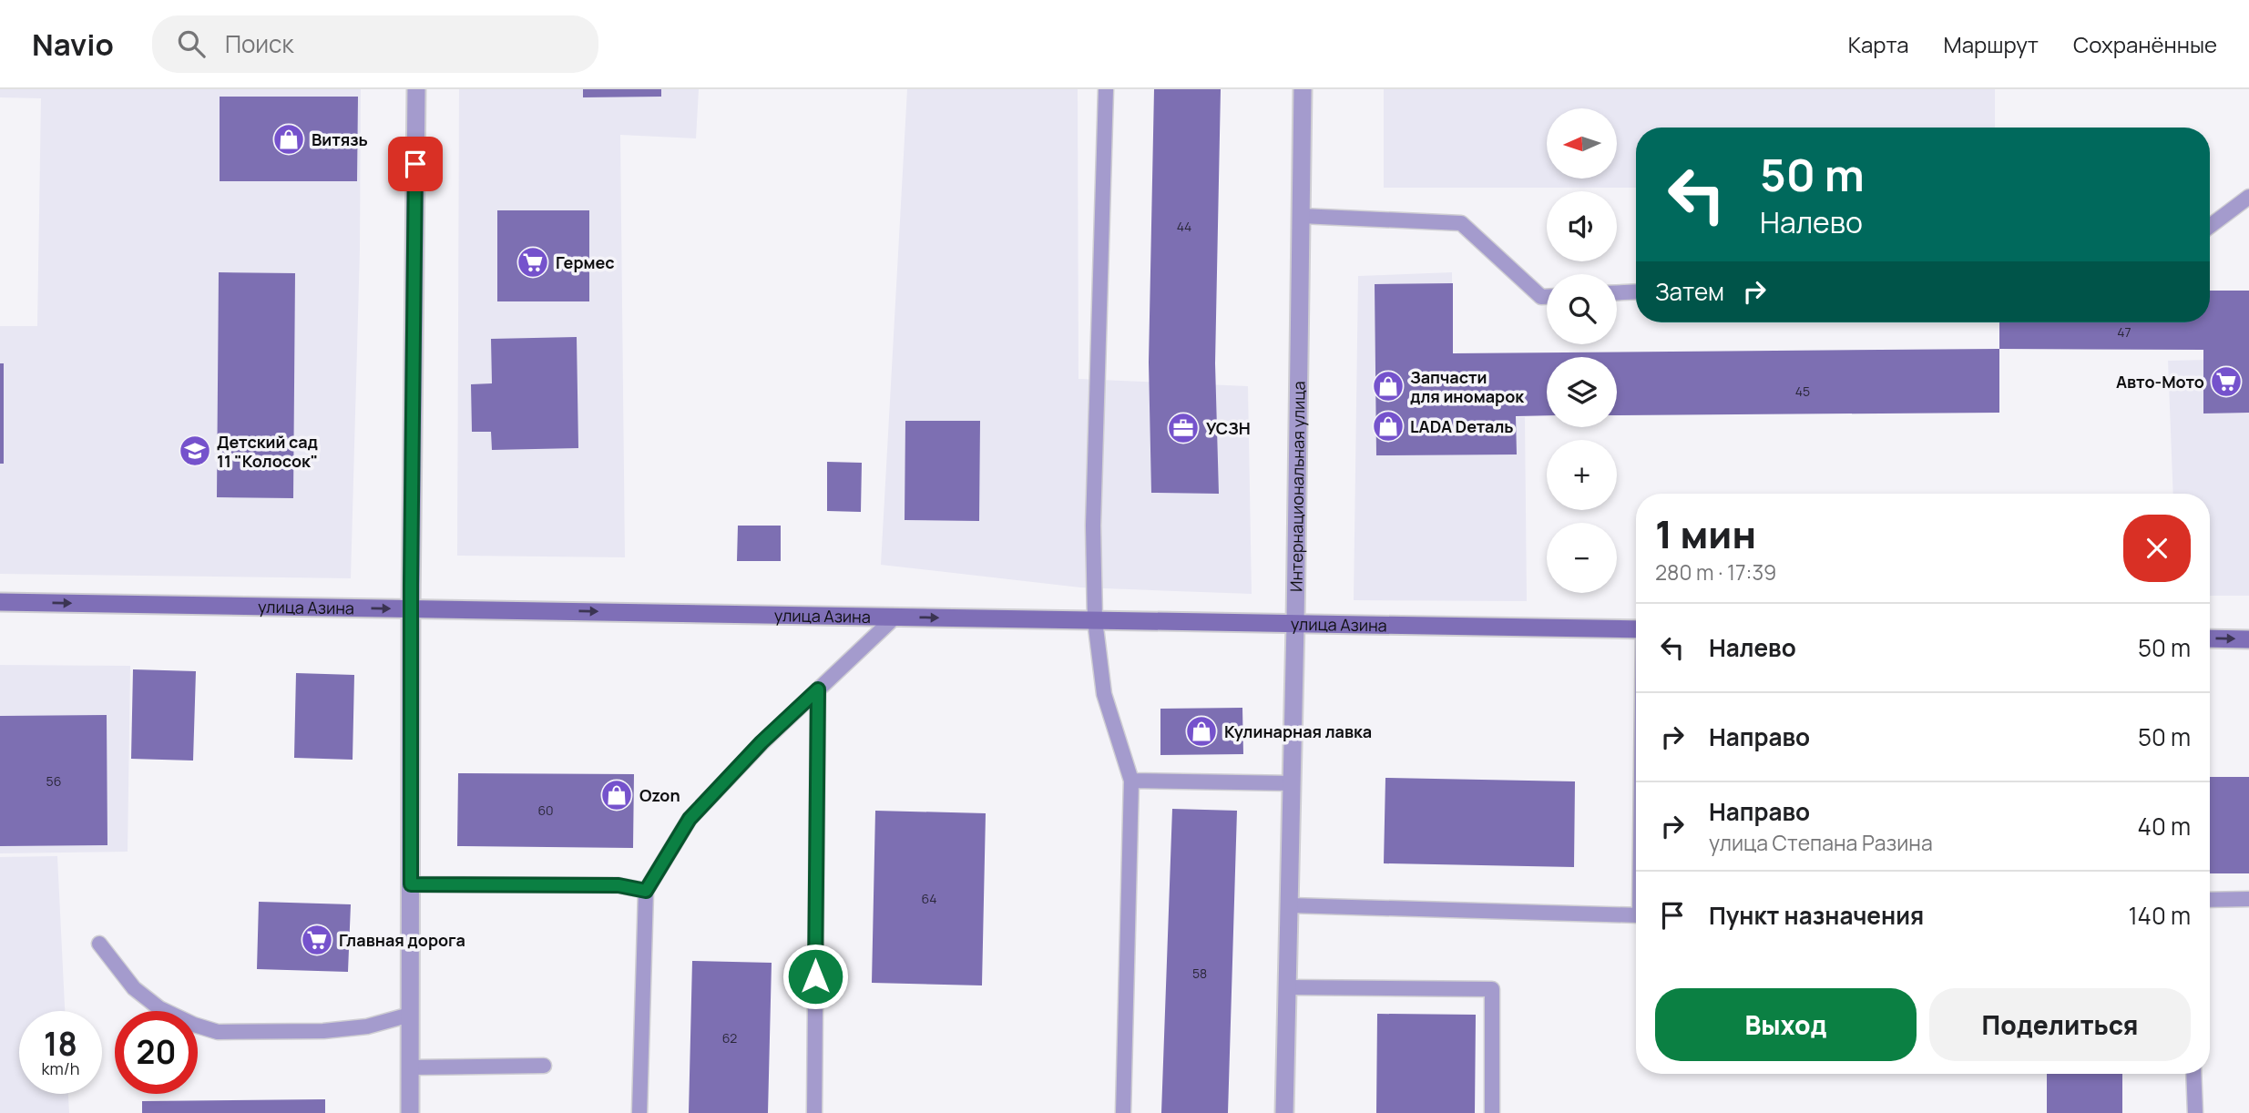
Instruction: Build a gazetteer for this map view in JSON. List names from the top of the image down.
{
  "streets": {
    "main road": ["улица Азина"],
    "street": ["Интернациональная улица"]
  },
  "crossings": [
    ["Интернациональная улица", "улица Азина"]
  ],
  "one_way": ["улица Азина"],
  "places": {
    "shop": [
      "Витязь",
      "Запчасти для иномарок",
      "LADA Dеталь",
      "Кулинарная лавка",
      "Ozon"
    ],
    "supermarket": ["Гермес", "Авто-Мото", "Главная дорога"],
    "office": ["УСЗН"],
    "school or university": ["Детский сад 11 \"Колосок\""]
  },
  "house_numbers": [
    "44",
    "47",
    "45",
    "56",
    "60",
    "64",
    "58",
    "62"
  ],
  "north": "left",
  "page": {
    "header": "Navio",
    "search": "Поиск",
    "nav": ["Карта", "Маршрут", "Сохранённые"],
    "map_buttons": ["+", "−"],
    "turn": ["50 m", "Налево"],
    "then": "Затем",
    "heading": ["1 мин", "280 m · 17:39"],
    "list": [
      {
        "name": "Налево",
        "value": "50 m"
      },
      {
        "name": "Направо",
        "value": "50 m"
      },
      {
        "name": "Направо",
        "note": "улица Степана Разина",
        "value": "40 m"
      },
      {
        "name": "Пункт назначения",
        "value": "140 m"
      }
    ],
    "buttons": ["Выход", "Поделиться"],
    "speed": "18 km/h",
    "limit": "20"
  }
}
